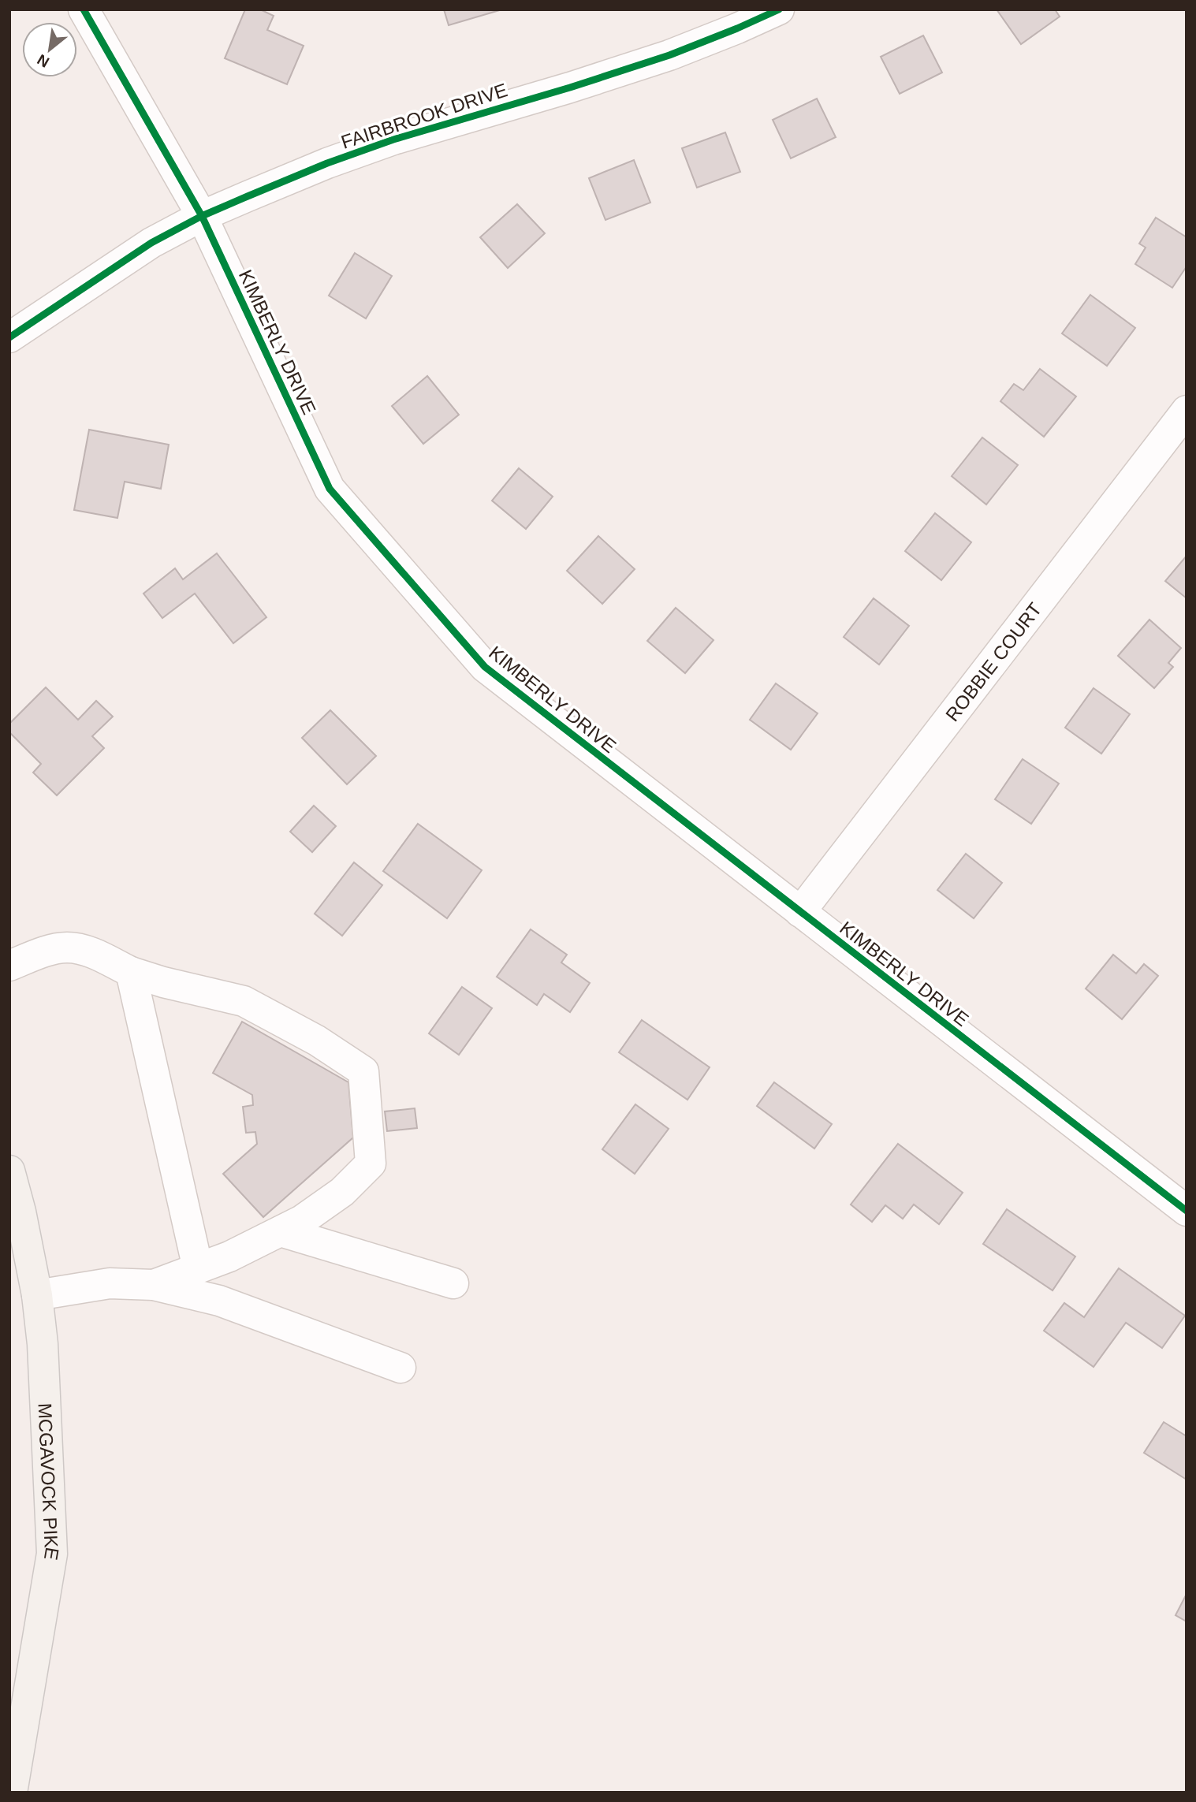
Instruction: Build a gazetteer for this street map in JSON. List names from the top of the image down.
{
  "streets": {
    "main road": ["MCGAVOCK PIKE"],
    "street": ["FAIRBROOK DRIVE", "KIMBERLY DRIVE", "ROBBIE COURT"]
  },
  "crossings": [
    ["FAIRBROOK DRIVE", "KIMBERLY DRIVE"],
    ["KIMBERLY DRIVE", "ROBBIE COURT"]
  ],
  "north": "bottom left"
}
